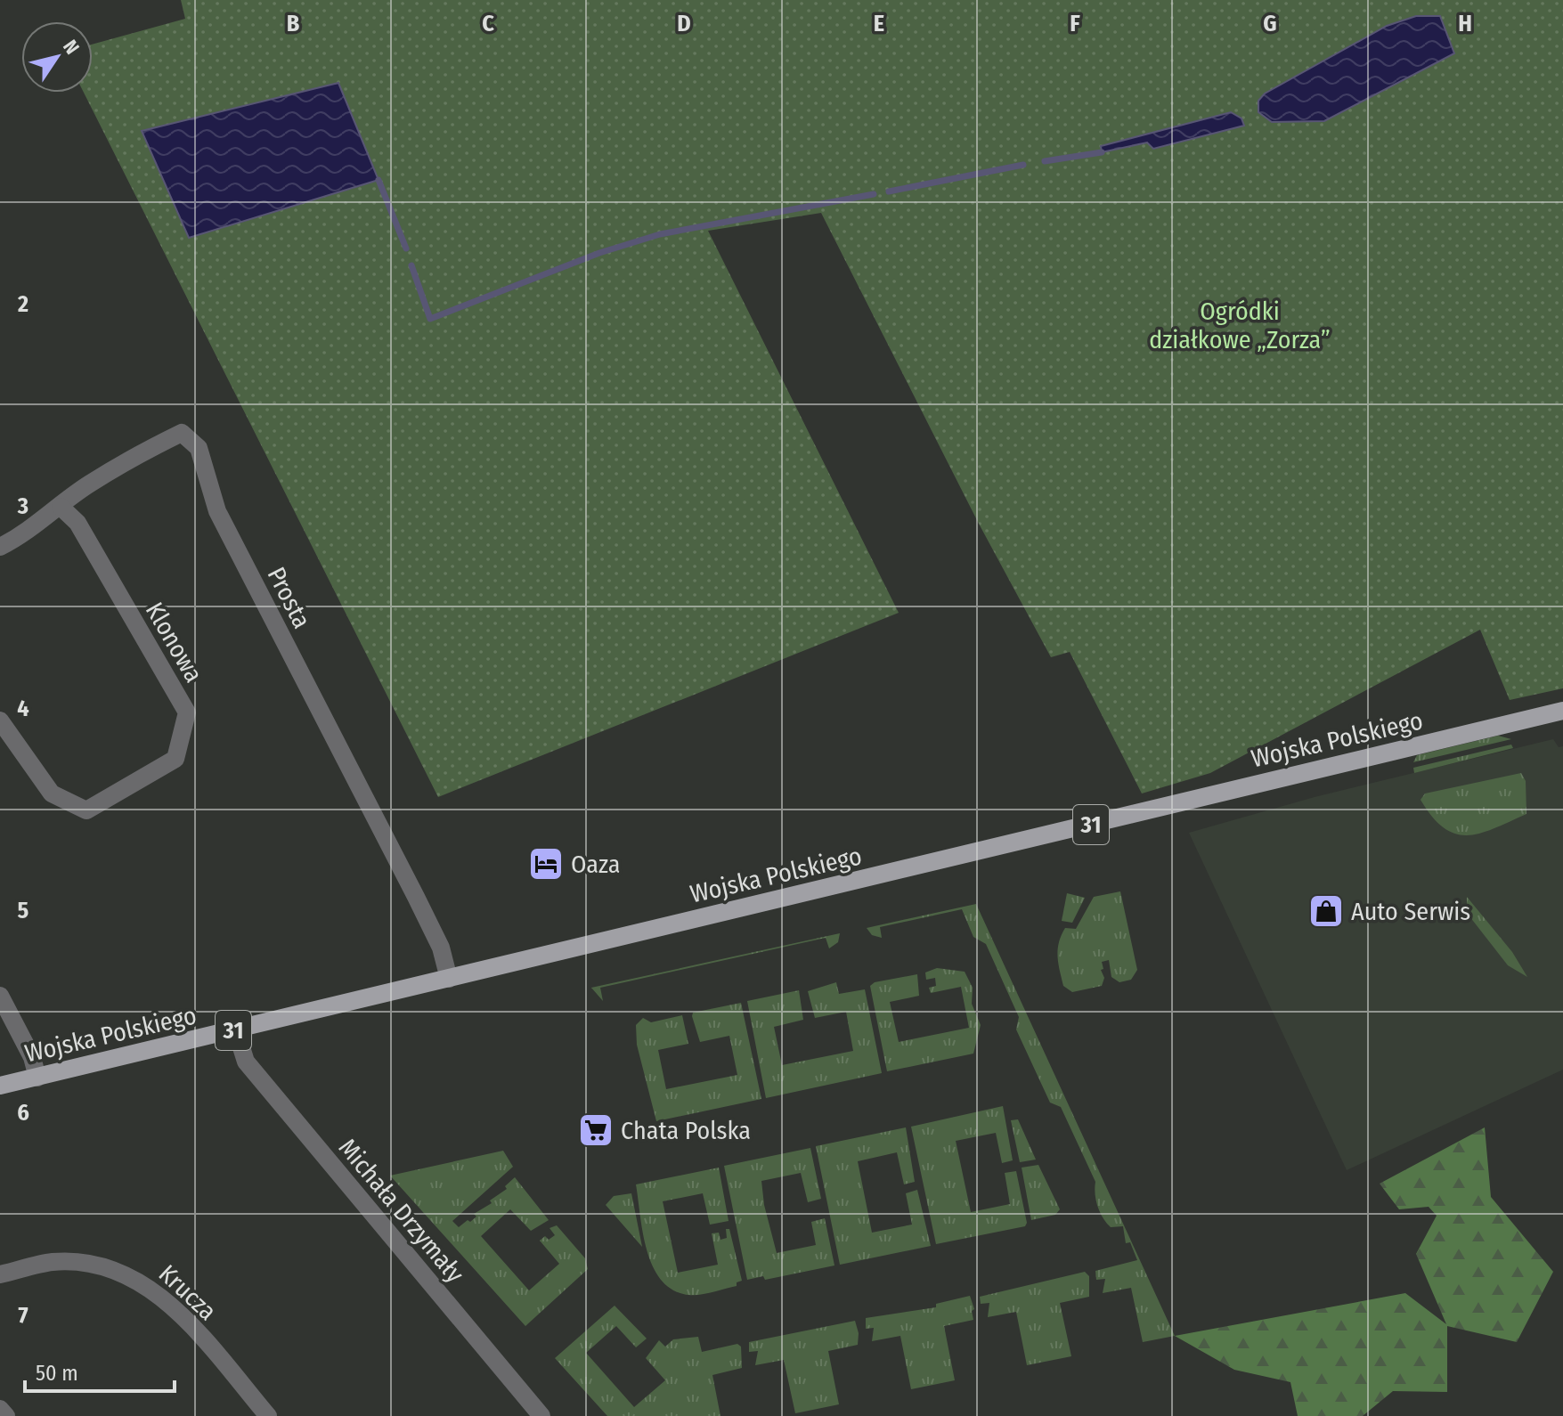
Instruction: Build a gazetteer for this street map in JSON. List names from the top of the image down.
{
  "streets": {
    "main road": ["Wojska Polskiego", "31"],
    "street": [
      "Prosta",
      "Klonowa",
      "Michała Drzymały",
      "Krucza"
    ]
  },
  "crossings": [
    ["Prosta", "Klonowa"],
    ["Prosta", "Wojska Polskiego"],
    ["Wojska Polskiego", "Michała Drzymały"]
  ],
  "parks": ["Ogródki działkowe „Zorza”"],
  "places": {
    "hotel": ["Oaza"],
    "shop": ["Auto Serwis"],
    "supermarket": ["Chata Polska"]
  },
  "scale_bar": "50 m",
  "north": "top right",
  "grid": {
    "columns": [
      "B",
      "C",
      "D",
      "E",
      "F",
      "G",
      "H"
    ],
    "rows": [
      "2",
      "3",
      "4",
      "5",
      "6",
      "7"
    ]
  }
}
